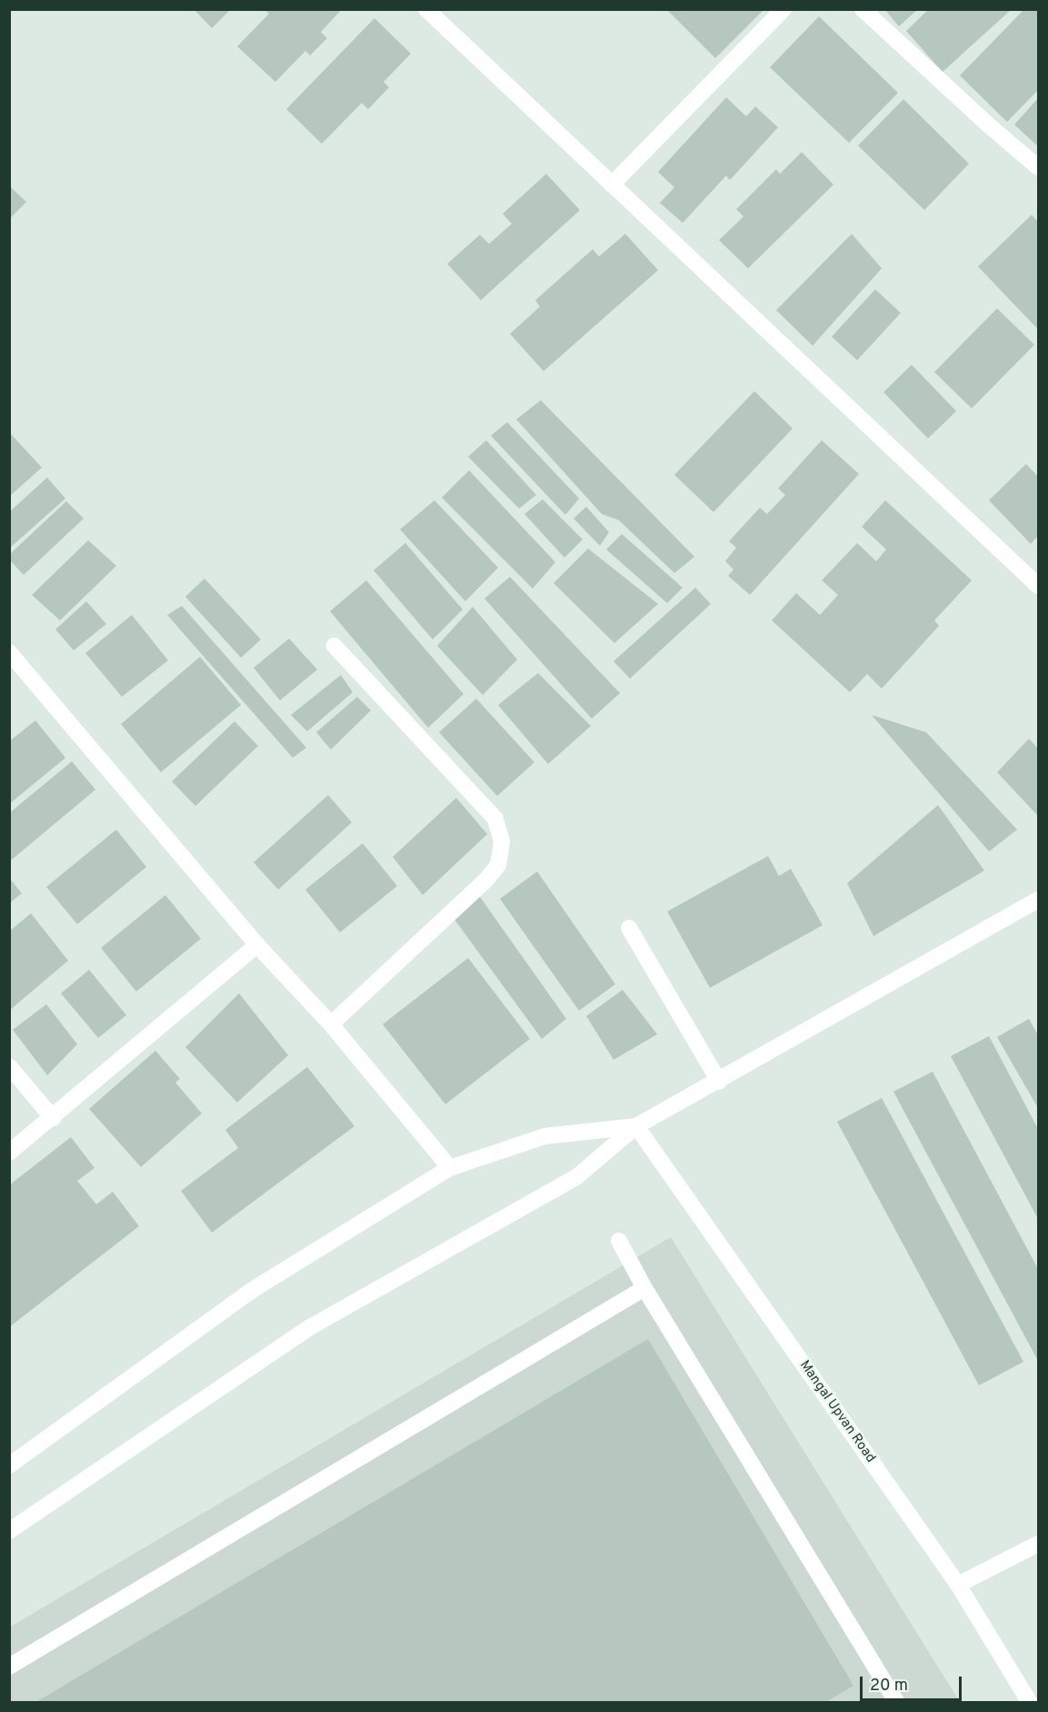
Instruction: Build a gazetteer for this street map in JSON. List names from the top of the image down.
{
  "streets": {
    "street": ["Mangal Upvan Road"]
  },
  "scale_bar": "20 m"
}
